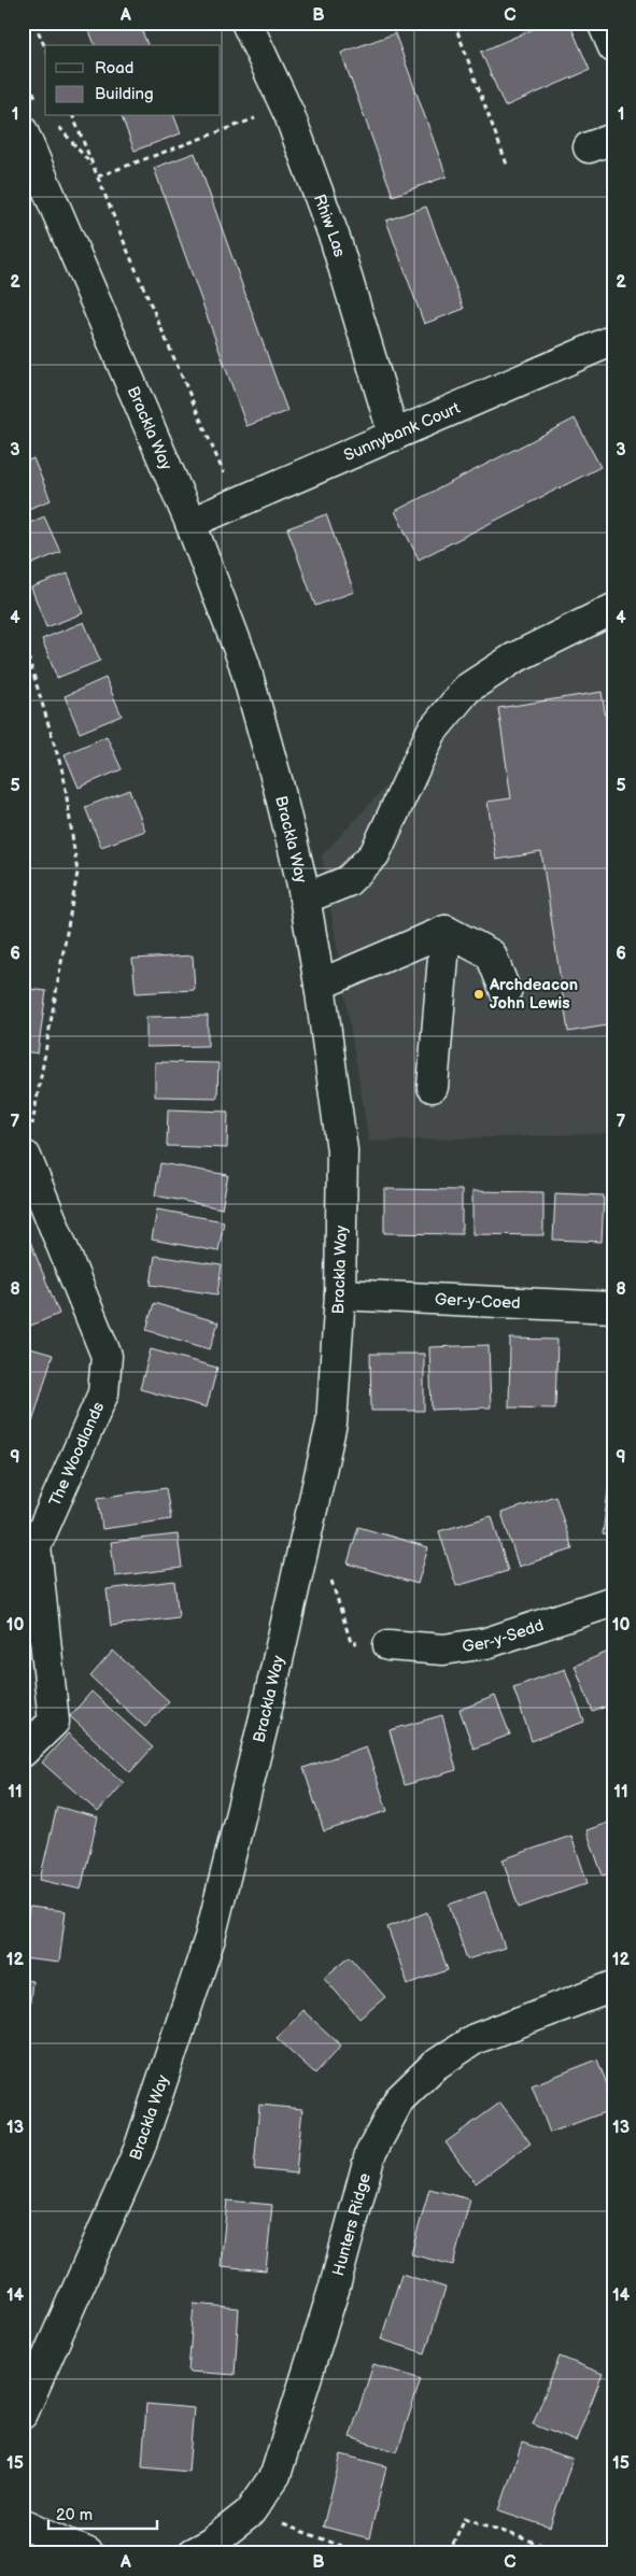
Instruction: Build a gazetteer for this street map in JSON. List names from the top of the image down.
{
  "streets": {
    "street": [
      "Rhiw Las",
      "Brackla Way",
      "Sunnybank Court",
      "Ger-y-Coed",
      "The Woodlands",
      "Ger-y-Sedd",
      "Hunters Ridge"
    ]
  },
  "crossings": [
    ["Rhiw Las", "Sunnybank Court"],
    ["Brackla Way", "Sunnybank Court"],
    ["Brackla Way", "Ger-y-Coed"]
  ],
  "places": ["Archdeacon John Lewis"],
  "legend": ["Road", "Building"],
  "scale_bar": "20 m",
  "grid": {
    "columns": ["A", "B", "C"],
    "rows": [
      "1",
      "2",
      "3",
      "4",
      "5",
      "6",
      "7",
      "8",
      "9",
      "10",
      "11",
      "12",
      "13",
      "14",
      "15"
    ]
  }
}
